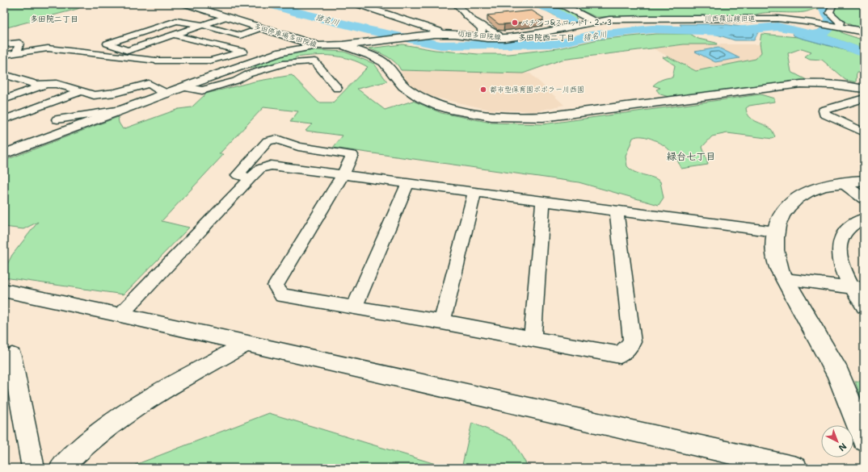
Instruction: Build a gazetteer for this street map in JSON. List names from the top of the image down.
{
  "streets": {
    "street": ["川西篠山線旧道", "多田停車場多田院線", "切畑多田院線"]
  },
  "crossings": [
    ["川西篠山線旧道", "切畑多田院線"],
    ["多田停車場多田院線", "切畑多田院線"]
  ],
  "districts": ["多田院二丁目", "多田院西二丁目", "緑台七丁目"],
  "water": ["猪名川"],
  "places": ["パチンコ&スロット1・2・3", "都市型保育園ポポラー川西園"],
  "north": "bottom right"
}
